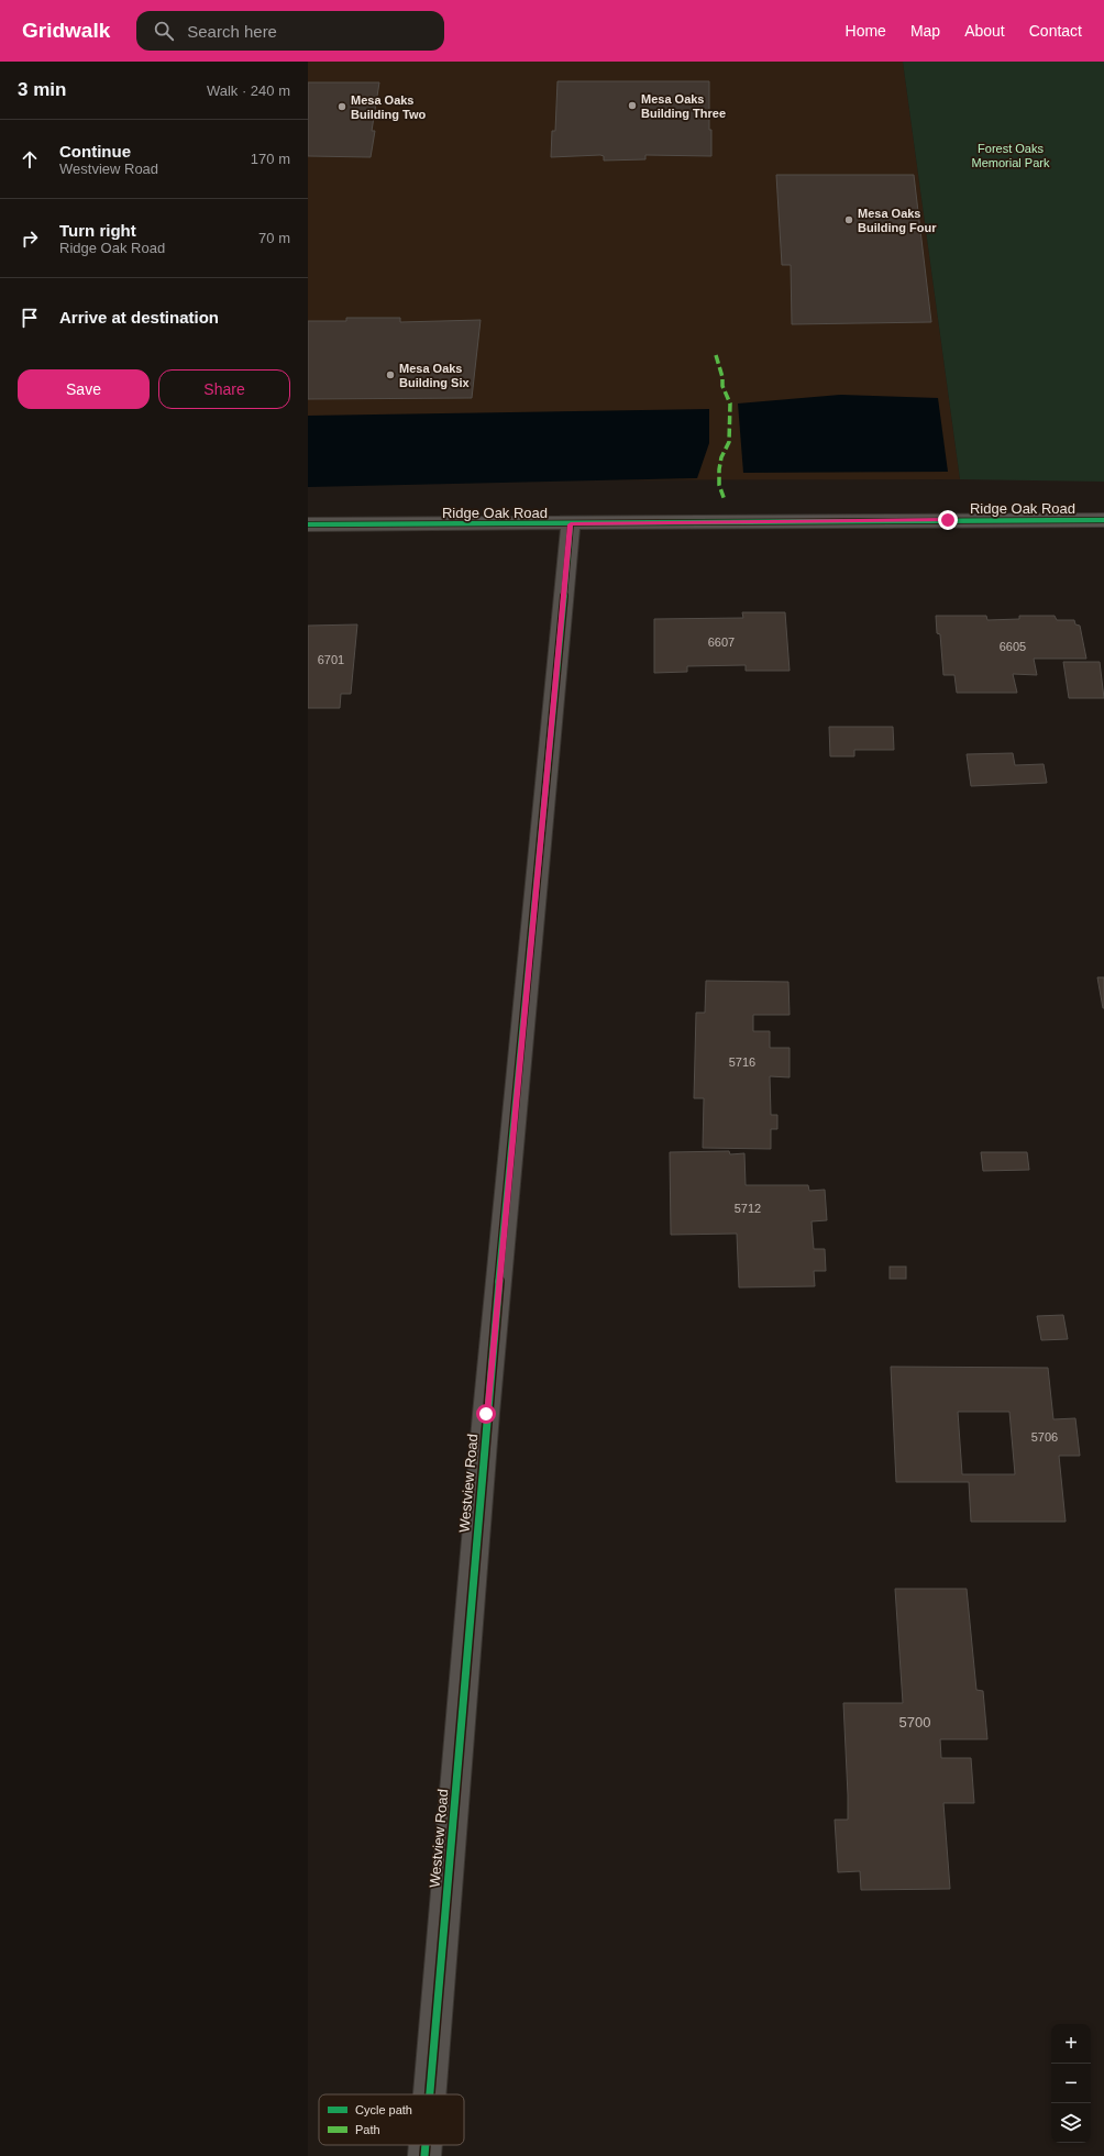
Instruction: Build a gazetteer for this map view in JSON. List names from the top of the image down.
{
  "streets": {
    "street": ["Ridge Oak Road", "Westview Road"]
  },
  "crossings": [
    ["Ridge Oak Road", "Westview Road"]
  ],
  "parks": ["Forest Oaks Memorial Park"],
  "places": [
    "Mesa Oaks Building Three",
    "Mesa Oaks Building Two",
    "Mesa Oaks Building Four",
    "Mesa Oaks Building Six"
  ],
  "house_numbers": [
    "6607",
    "6605",
    "6701",
    "5716",
    "5712",
    "5706",
    "5700"
  ],
  "legend": ["Cycle path", "Path"],
  "page": {
    "header": "Gridwalk",
    "search": "Search here",
    "nav": [
      "Home",
      "Map",
      "About",
      "Contact"
    ],
    "heading": ["3 min", "Walk · 240 m"],
    "list": [
      ["Continue", "Westview Road", "170 m"],
      ["Turn right", "Ridge Oak Road", "70 m"],
      "Arrive at destination"
    ],
    "buttons": ["Save", "Share"],
    "map_buttons": ["+", "−"]
  }
}
